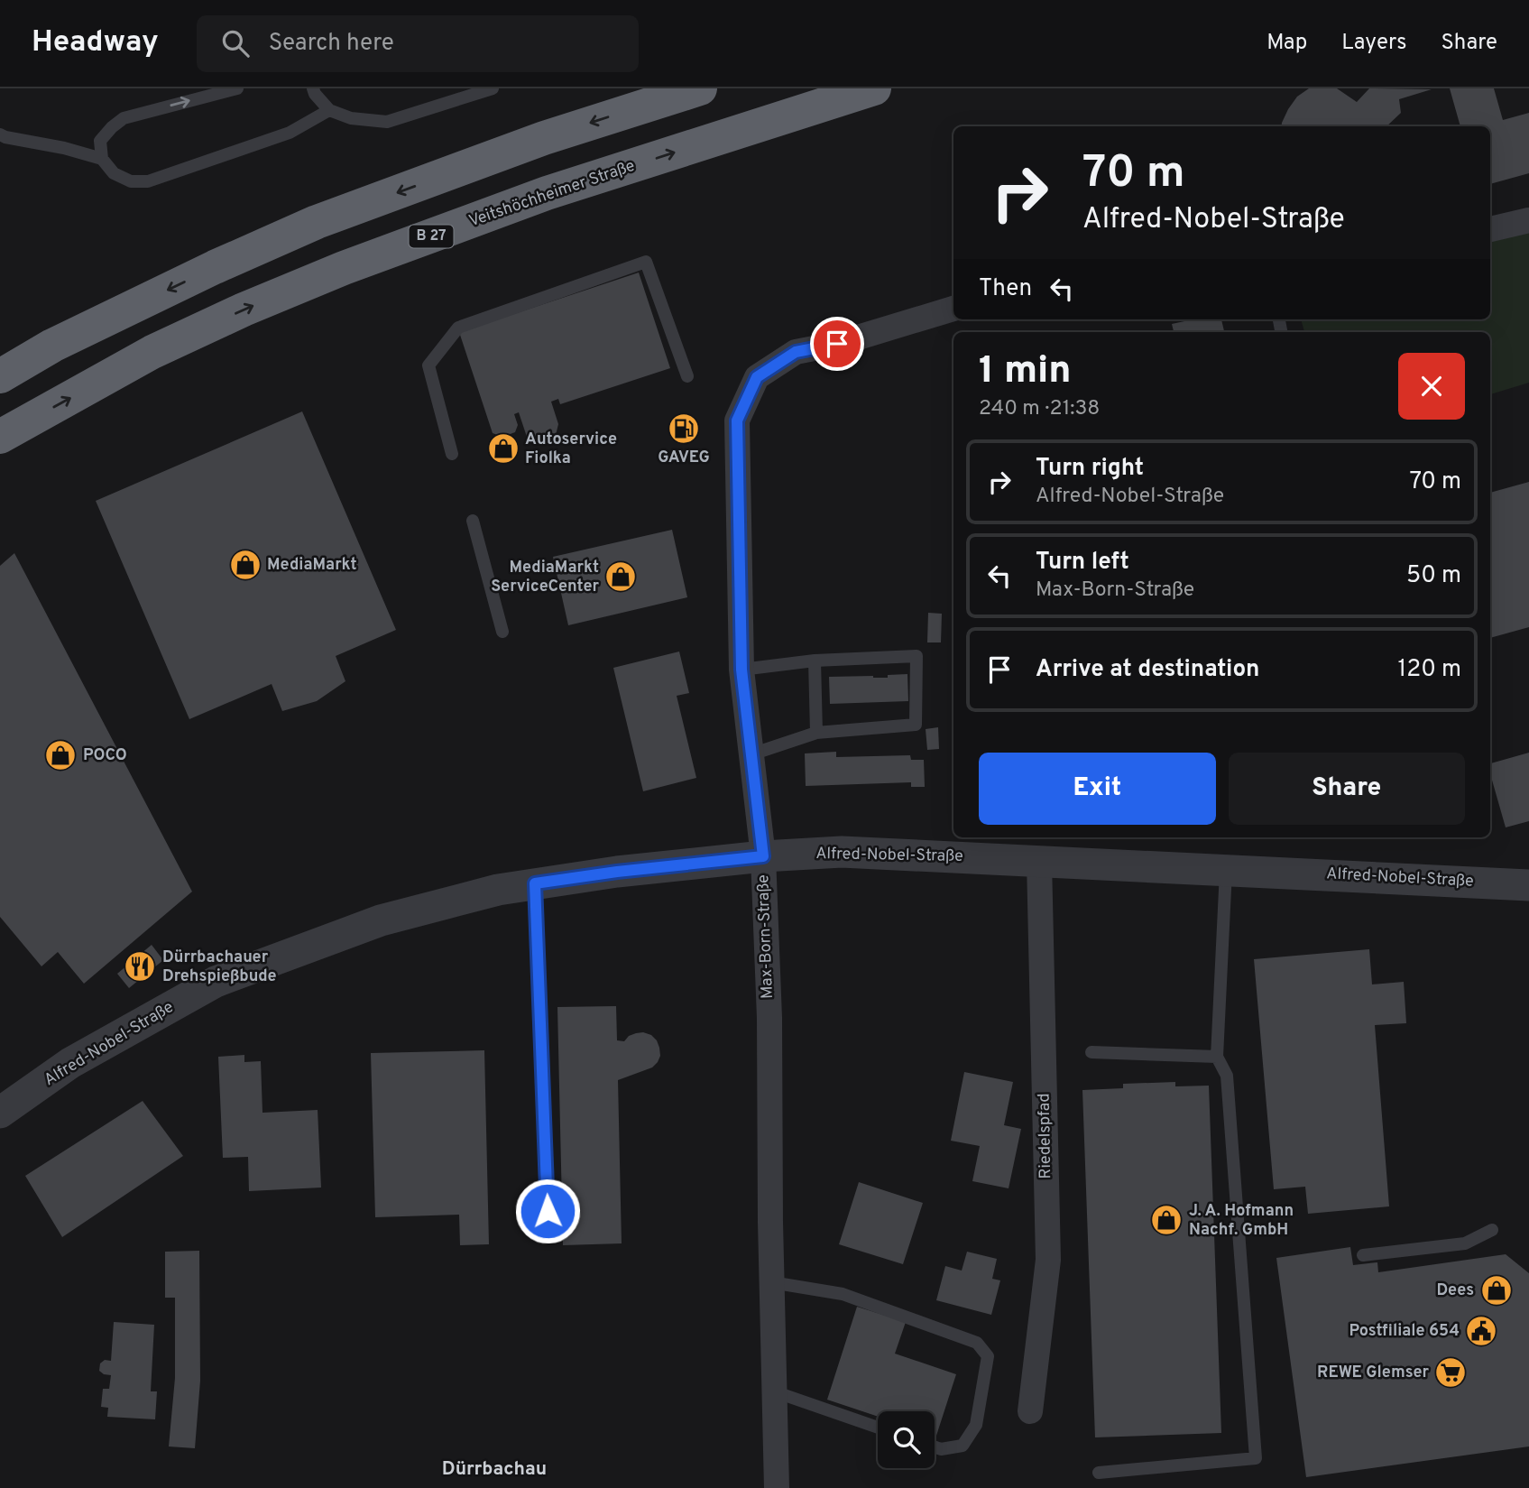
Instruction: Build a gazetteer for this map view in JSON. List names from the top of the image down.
{
  "streets": {
    "highway": ["Veitshöchheimer Straße", "B 27"],
    "street": ["Alfred-Nobel-Straße", "Max-Born-Straße", "Riedelspfad"]
  },
  "crossings": [
    ["Alfred-Nobel-Straße", "Max-Born-Straße"],
    ["Alfred-Nobel-Straße", "Riedelspfad"]
  ],
  "districts": ["Dürrbachau"],
  "places": {
    "fuel station": ["GAVEG"],
    "shop": [
      "Autoservice Fiolka",
      "MediaMarkt",
      "MediaMarkt ServiceCenter",
      "POCO",
      "J. A. Hofmann Nachf. GmbH",
      "Dees"
    ],
    "restaurant": ["Dürrbachauer Drehspießbude"],
    "public building": ["Postfiliale 654"],
    "supermarket": ["REWE Glemser"]
  },
  "page": {
    "header": "Headway",
    "search": "Search here",
    "nav": ["Map", "Layers", "Share"],
    "turn": ["70 m", "Alfred-Nobel-Straße"],
    "then": "Then",
    "heading": ["1 min", "240 m · 21:38"],
    "list": [
      {
        "name": "Turn right",
        "note": "Alfred-Nobel-Straße",
        "value": "70 m"
      },
      {
        "name": "Turn left",
        "note": "Max-Born-Straße",
        "value": "50 m"
      },
      {
        "name": "Arrive at destination",
        "value": "120 m"
      }
    ],
    "buttons": ["Exit", "Share"]
  }
}
